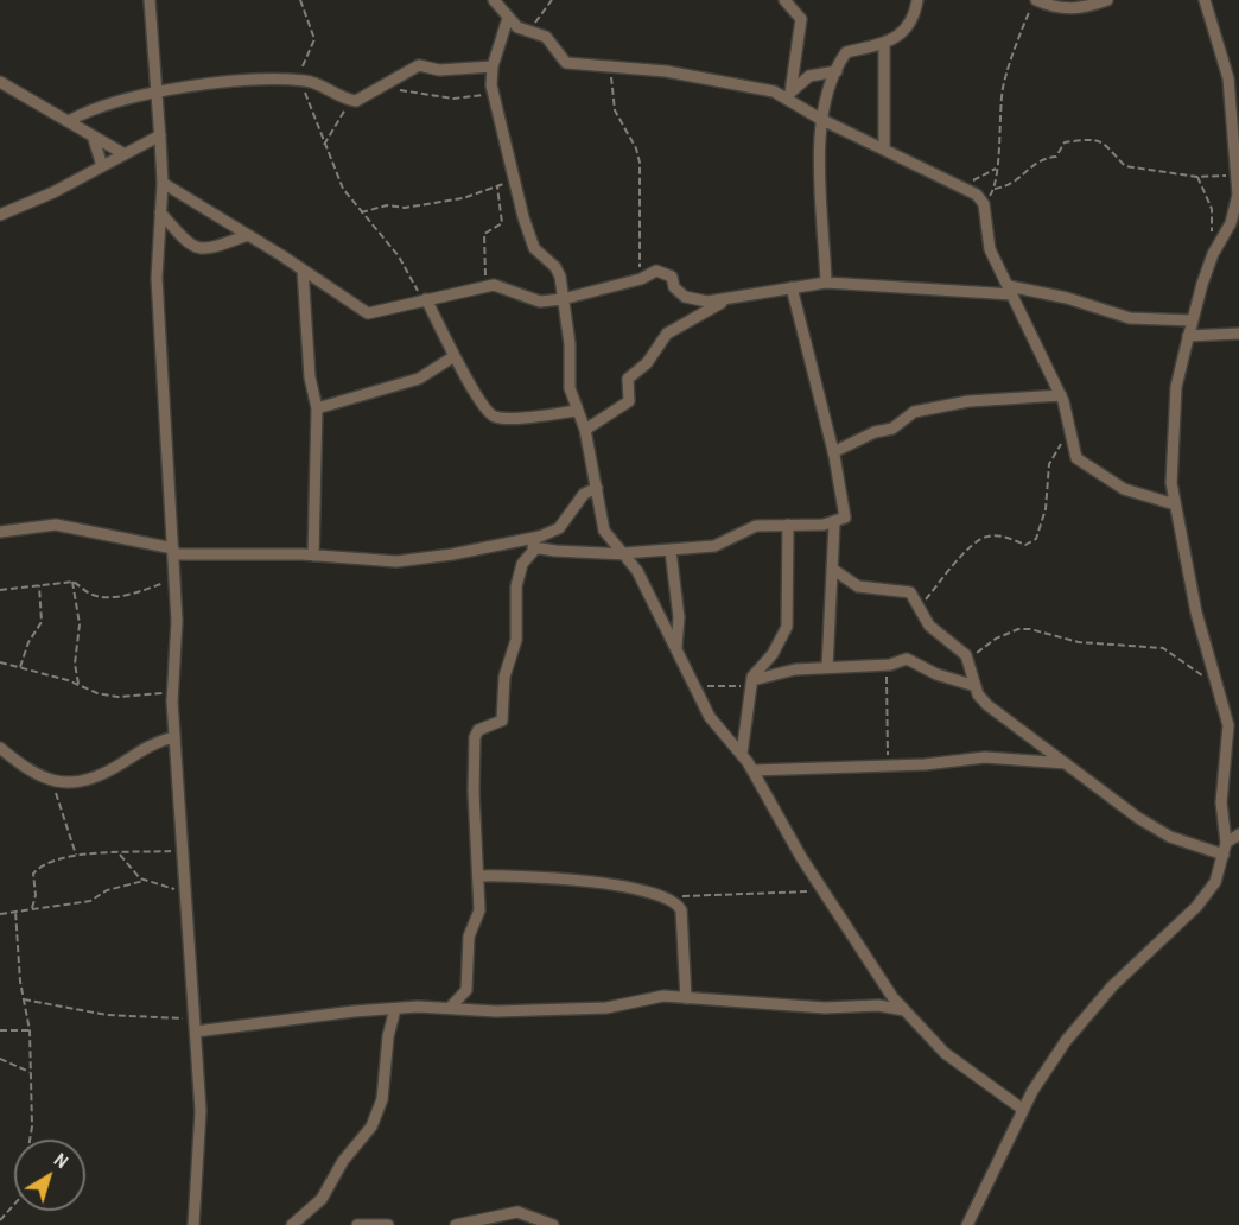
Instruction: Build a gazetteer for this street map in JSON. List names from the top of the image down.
{
  "north": "top right"
}
